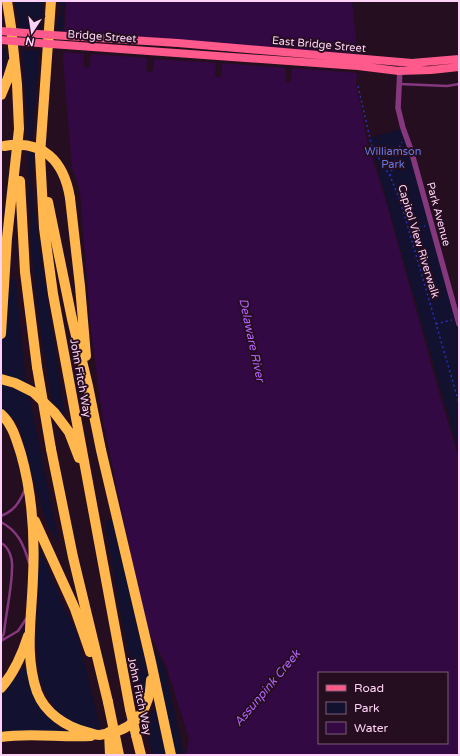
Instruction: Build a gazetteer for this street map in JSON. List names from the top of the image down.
{
  "streets": {
    "highway": ["John Fitch Way"],
    "main road": ["Bridge Street", "East Bridge Street"],
    "street": ["Park Avenue"],
    "path": ["Capitol View Riverwalk"]
  },
  "crossings": [
    ["Bridge Street", "East Bridge Street"],
    ["East Bridge Street", "Park Avenue"]
  ],
  "water": ["Delaware River", "Assunpink Creek"],
  "parks": ["Williamson Park"],
  "legend": ["Road", "Park", "Water"],
  "north": "bottom"
}
